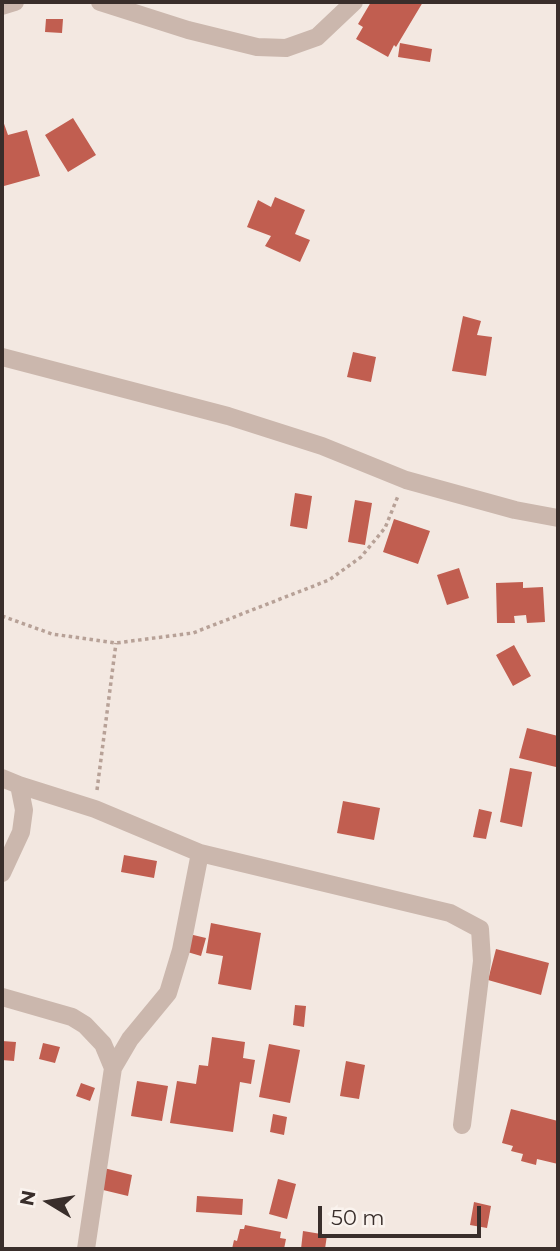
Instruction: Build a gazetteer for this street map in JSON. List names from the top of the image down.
{
  "scale_bar": "50 m",
  "north": "left"
}
